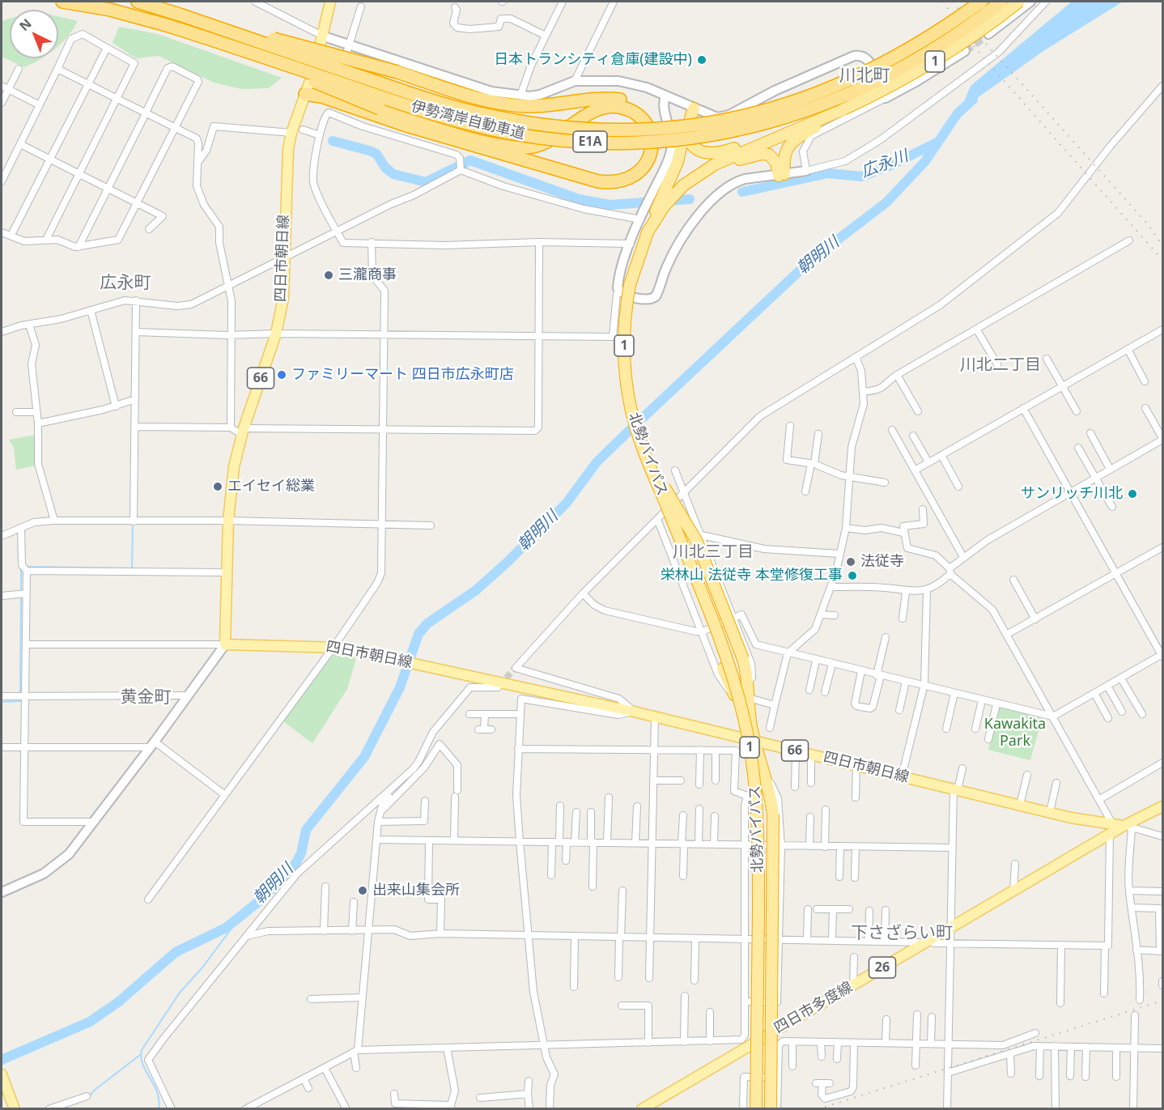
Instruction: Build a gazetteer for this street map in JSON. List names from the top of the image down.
{
  "streets": {
    "highway": [
      "1",
      "伊勢湾岸自動車道",
      "E1A",
      "北勢バイパス"
    ],
    "main road": [
      "四日市朝日線",
      "66",
      "26",
      "四日市多度線"
    ]
  },
  "crossings": [
    ["1", "四日市朝日線"],
    ["1", "北勢バイパス"],
    ["四日市朝日線", "四日市多度線"]
  ],
  "districts": [
    "川北町",
    "広永町",
    "川北二丁目",
    "川北三丁目",
    "黄金町",
    "下さざらい町"
  ],
  "water": ["広永川", "朝明川"],
  "parks": ["Kawakita Park"],
  "places": [
    "日本トランシティ倉庫(建設中)",
    "三瀧商事",
    "ファミリーマート 四日市広永町店",
    "エイセイ総業",
    "サンリッチ川北",
    "法従寺",
    "栄林山 法従寺 本堂修復工事",
    "出来山集会所"
  ],
  "north": "top left"
}
